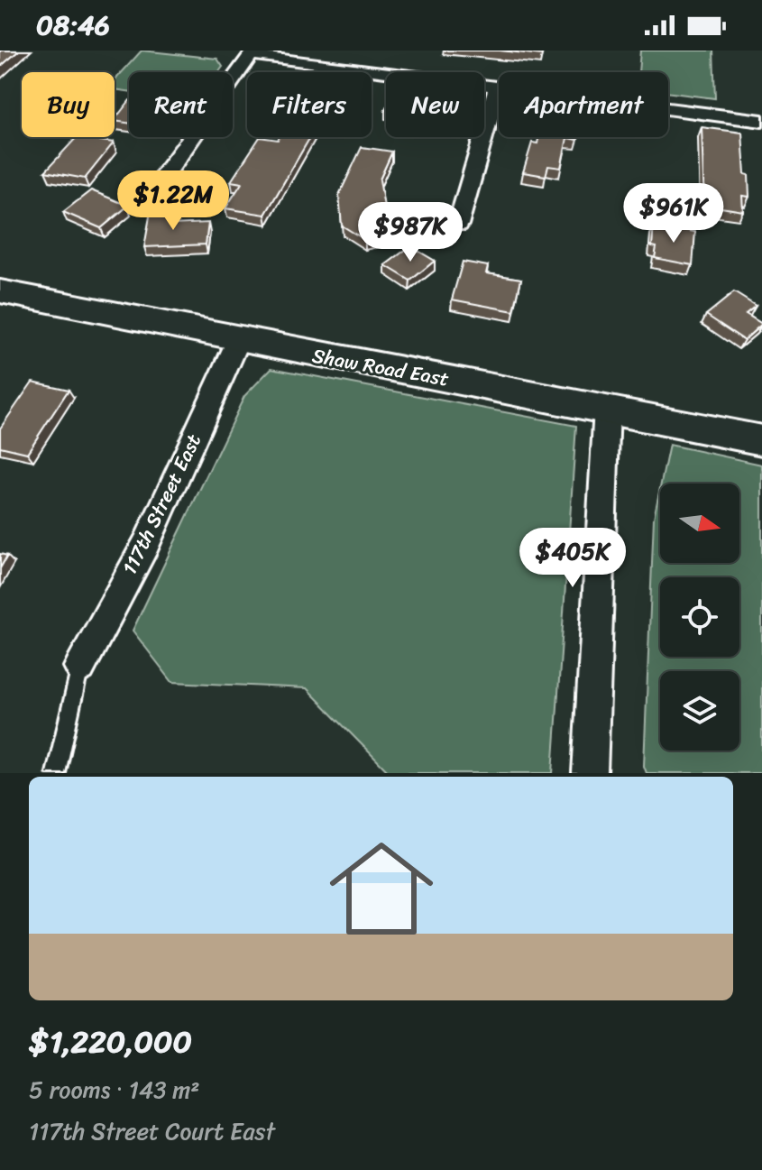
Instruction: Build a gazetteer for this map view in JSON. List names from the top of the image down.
{
  "streets": {
    "main road": ["Shaw Road East"],
    "street": ["117th Street East"]
  },
  "crossings": [
    ["Shaw Road East", "117th Street East"]
  ],
  "north": "right",
  "page": {
    "status": "08:46",
    "chip": [
      "Buy",
      "Rent",
      "Filters",
      "New",
      "Apartment"
    ],
    "price": [
      "$1.22M",
      "$961K",
      "$987K",
      "$405K"
    ],
    "list": [
      {
        "name": "$1,220,000",
        "note": "5 rooms · 143 m² · 117th Street Court East"
      }
    ]
  }
}
